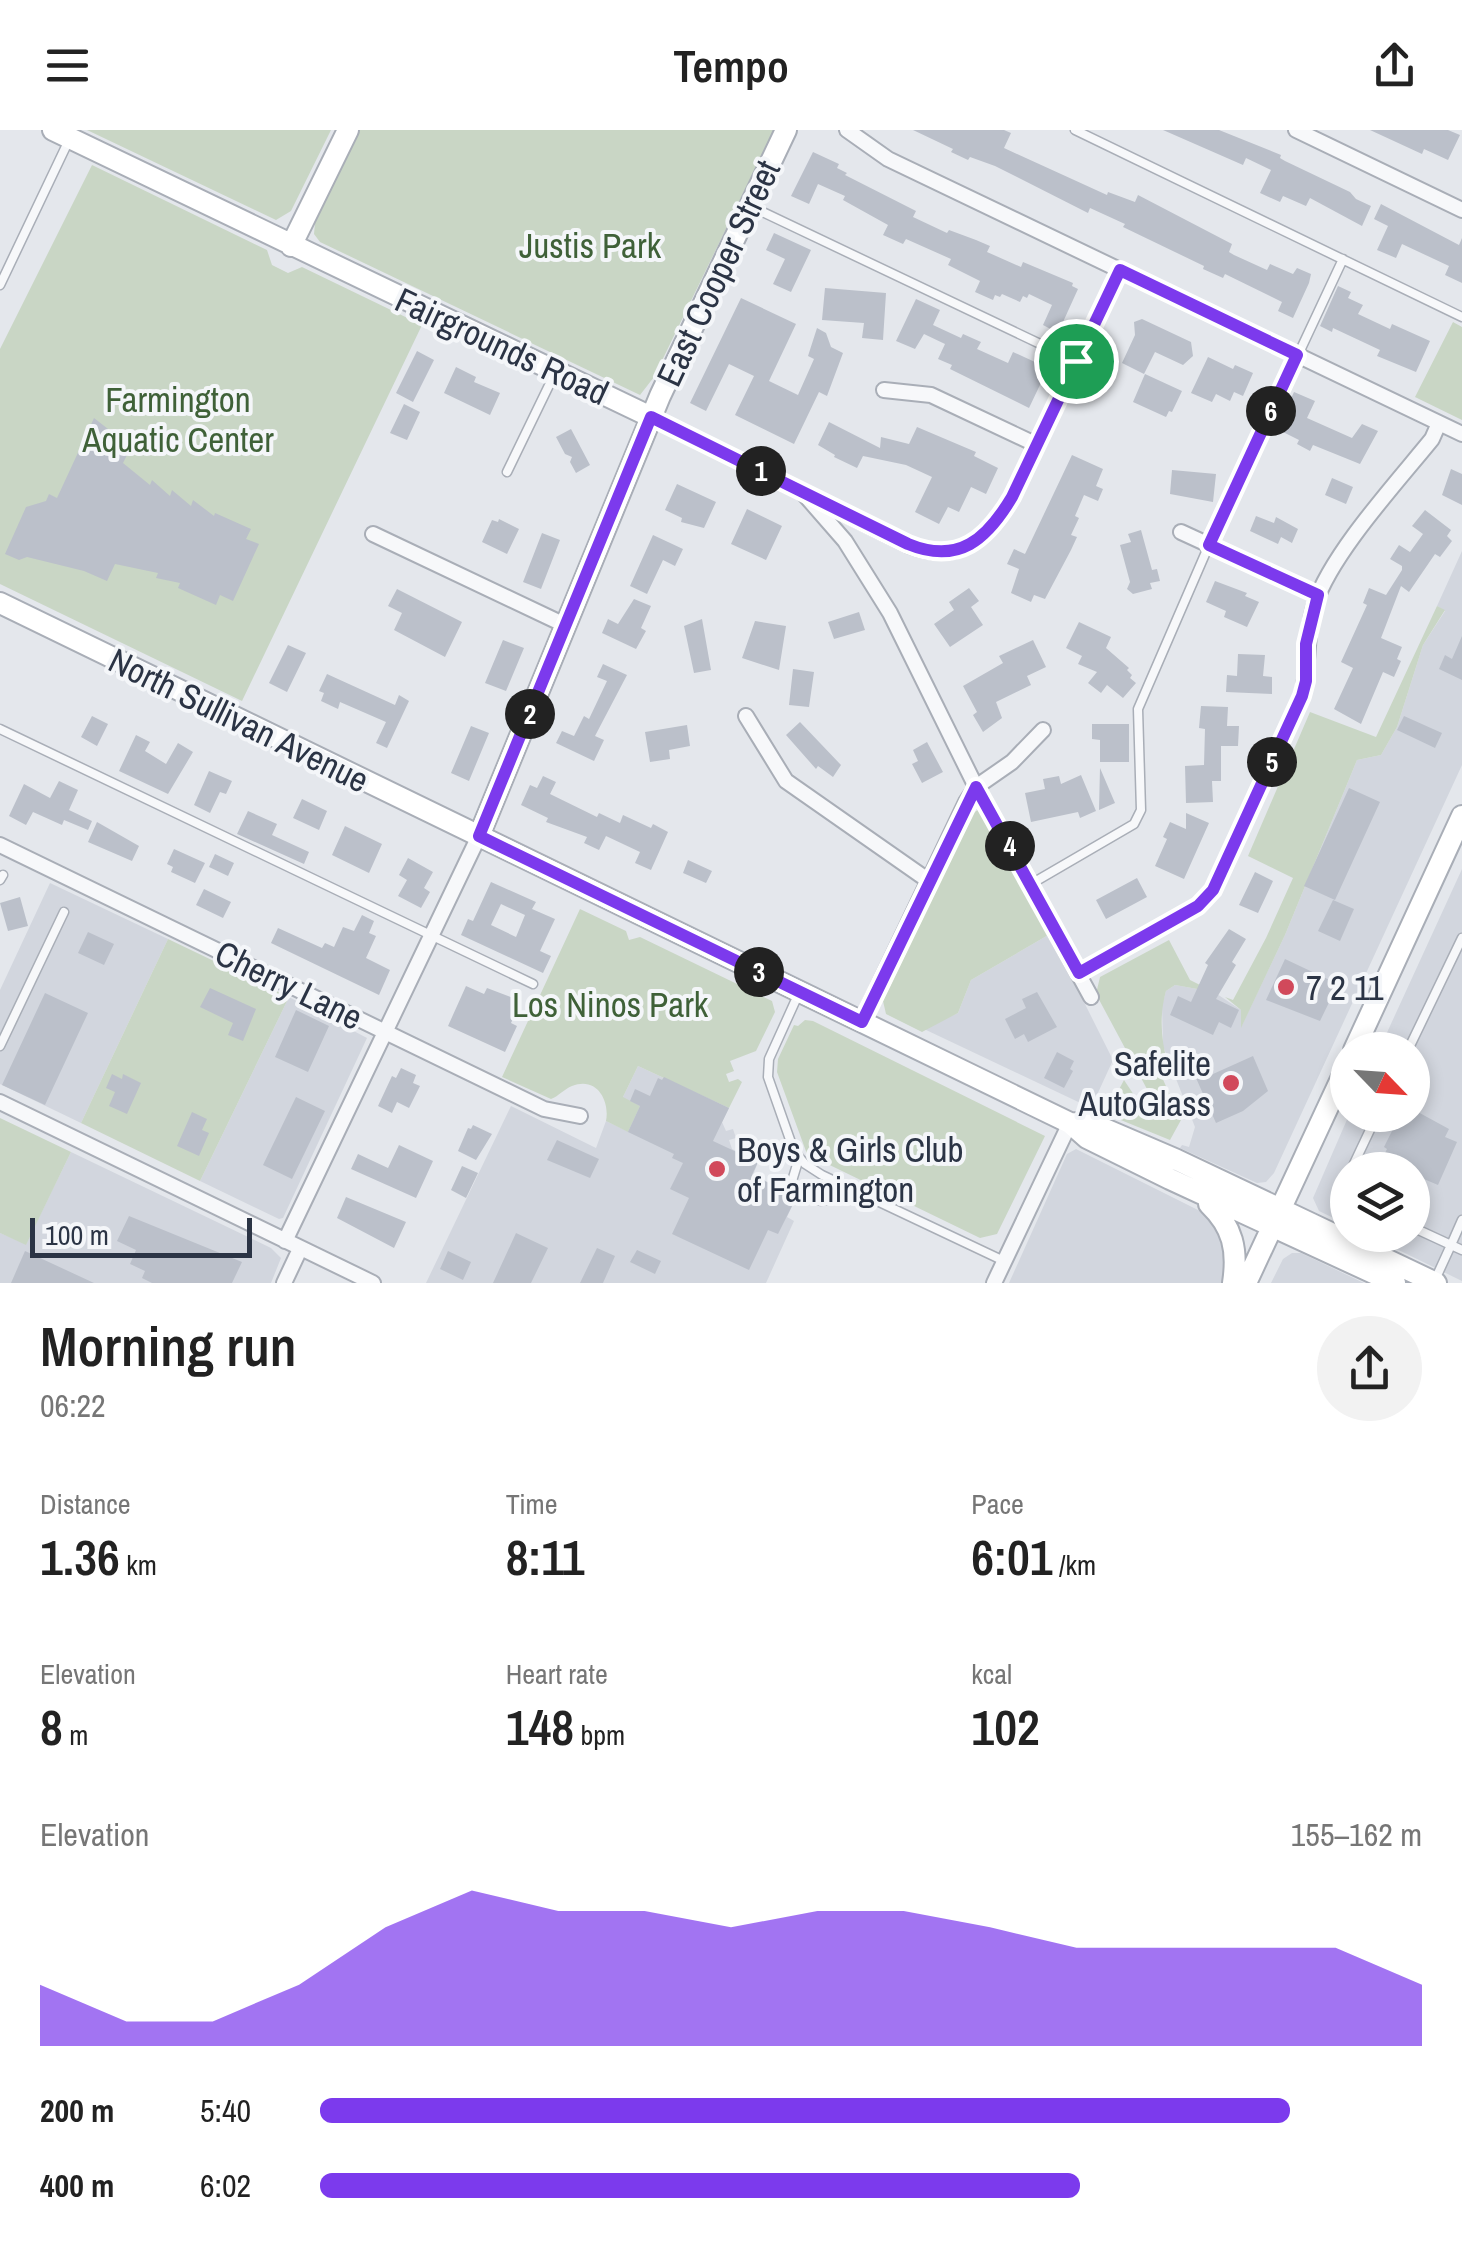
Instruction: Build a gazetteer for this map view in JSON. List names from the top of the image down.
{
  "streets": {
    "main road": ["East Cooper Street", "Fairgrounds Road", "North Sullivan Avenue"],
    "street": ["Cherry Lane"]
  },
  "crossings": [
    ["East Cooper Street", "Fairgrounds Road"],
    ["East Cooper Street", "North Sullivan Avenue"]
  ],
  "parks": ["Justis Park", "Farmington Aquatic Center", "Los Ninos Park"],
  "places": ["7 2 11", "Safelite AutoGlass", "Boys & Girls Club of Farmington"],
  "scale_bar": "100 m",
  "north": "bottom right",
  "page": {
    "header": "Tempo",
    "pins": [
      "6",
      "1",
      "2",
      "5",
      "4",
      "3"
    ],
    "scale": "100 m",
    "heading": ["Morning run", "06:22"],
    "stats": [
      ["Distance", "1.36 km"],
      ["Time", "8:11"],
      ["Pace", "6:01 /km"],
      ["Elevation", "8 m"],
      ["Heart rate", "148 bpm"],
      ["kcal", "102"]
    ],
    "chart": ["Elevation", "155–162 m"],
    "list": [
      {
        "name": "200 m",
        "note": "5:40"
      },
      {
        "name": "400 m",
        "note": "6:02"
      }
    ]
  }
}
